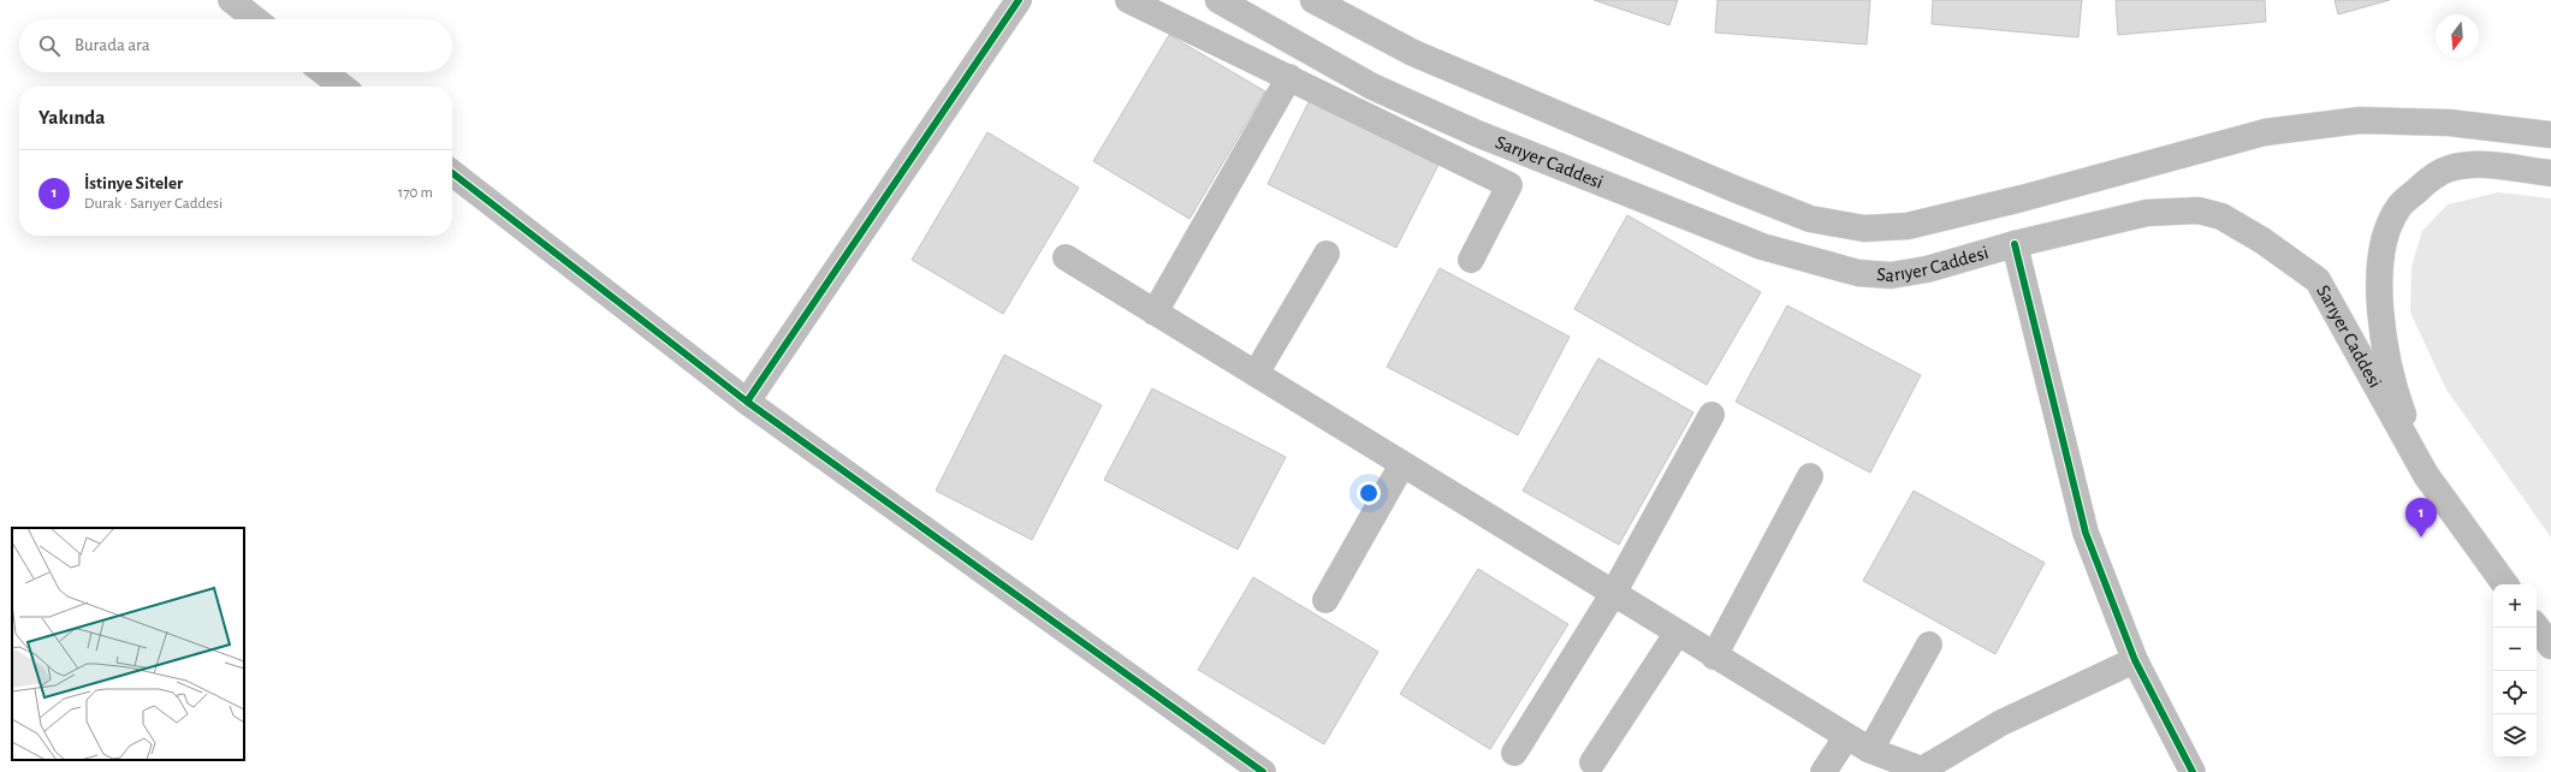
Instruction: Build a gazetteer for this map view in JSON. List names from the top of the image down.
{
  "streets": {
    "main road": ["Sarıyer Caddesi"]
  },
  "north": "bottom",
  "page": {
    "search": "Burada ara",
    "heading": "Yakında",
    "list": [
      {
        "mark": "1",
        "name": "İstinye Siteler",
        "note": "Durak · Sarıyer Caddesi",
        "value": "170 m"
      }
    ],
    "pins": "1",
    "map_buttons": ["+", "−"]
  }
}
